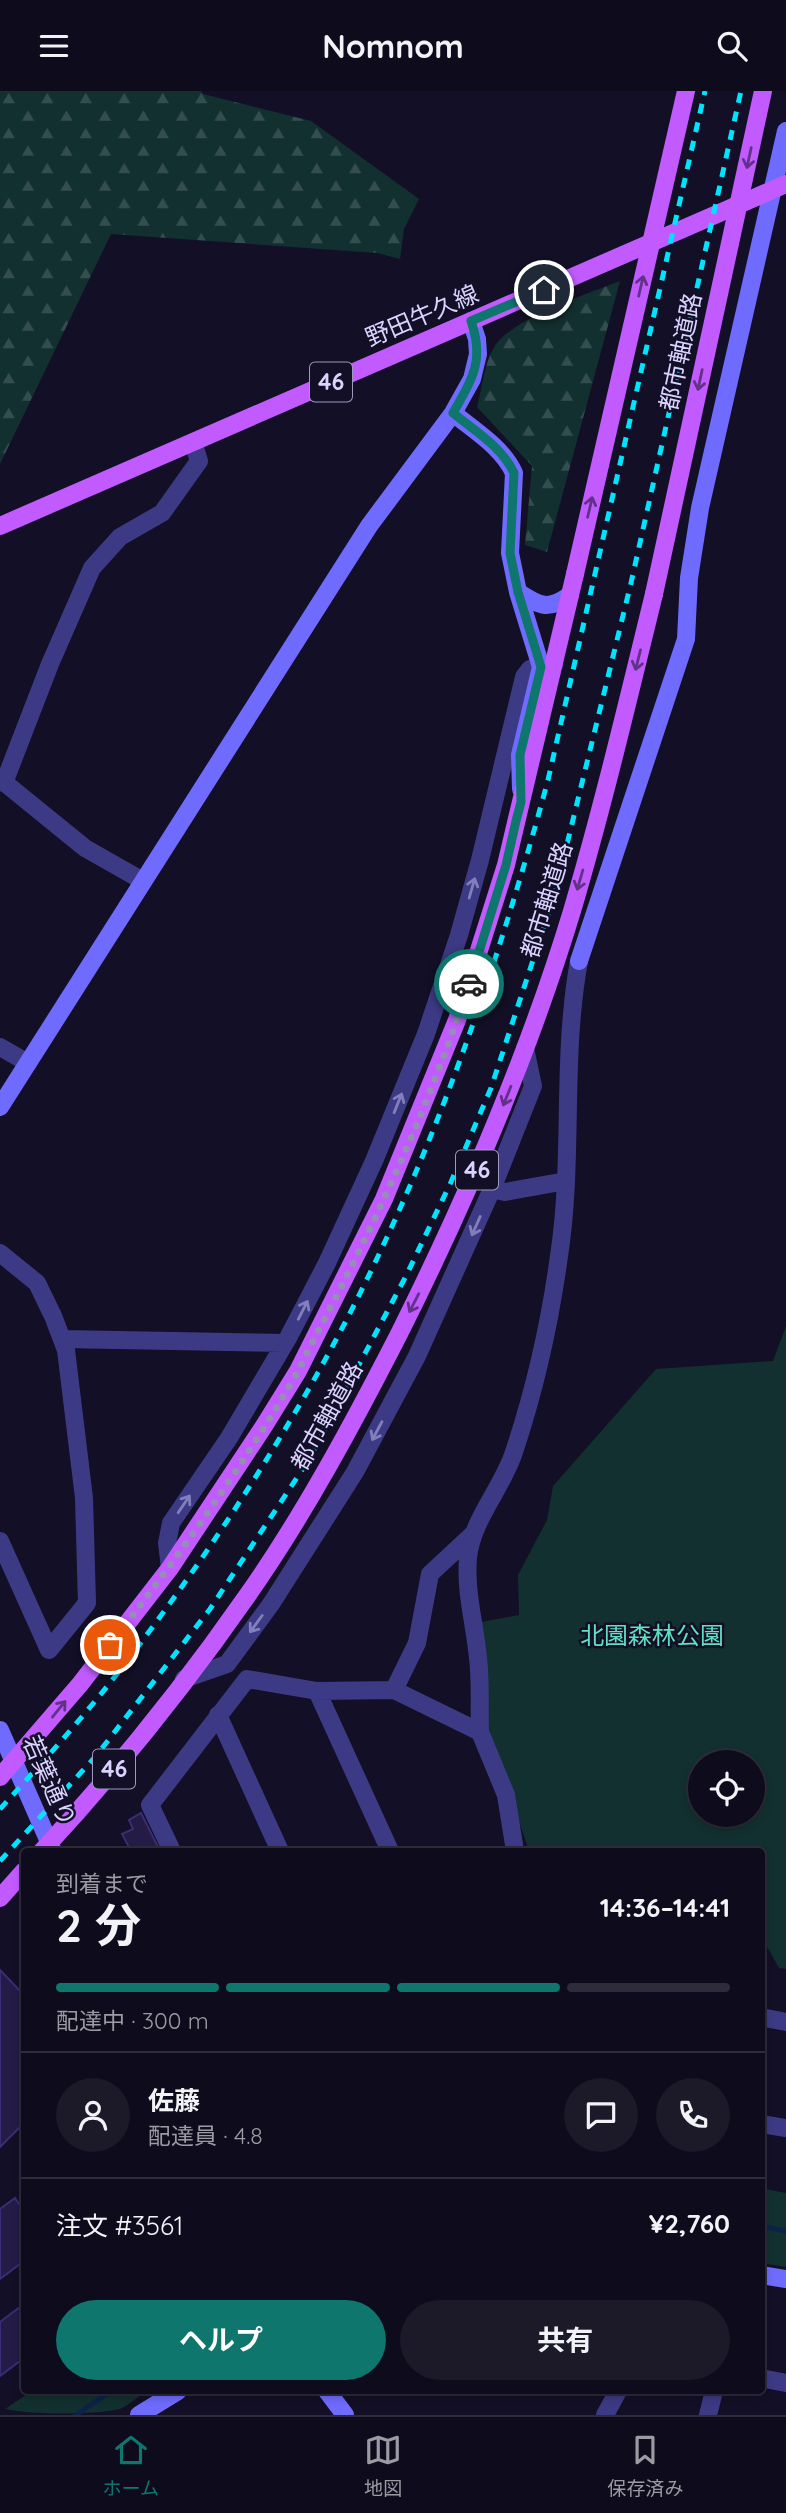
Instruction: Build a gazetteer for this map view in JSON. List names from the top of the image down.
{
  "streets": {
    "main road": ["野田牛久線", "都市軸道路", "46"],
    "street": ["若葉通り"]
  },
  "crossings": [
    ["都市軸道路", "若葉通り"]
  ],
  "parks": ["北園森林公園"],
  "page": {
    "header": "Nomnom",
    "heading": ["2 分", "到着まで", "14:36–14:41"],
    "panel": [
      "佐藤",
      "配達員 · 4.8",
      "注文 #3561",
      "¥2,760"
    ],
    "bar": "配達中 · 300 m",
    "buttons": ["ヘルプ", "共有"],
    "tabs": ["ホーム", "地図", "保存済み"]
  }
}
